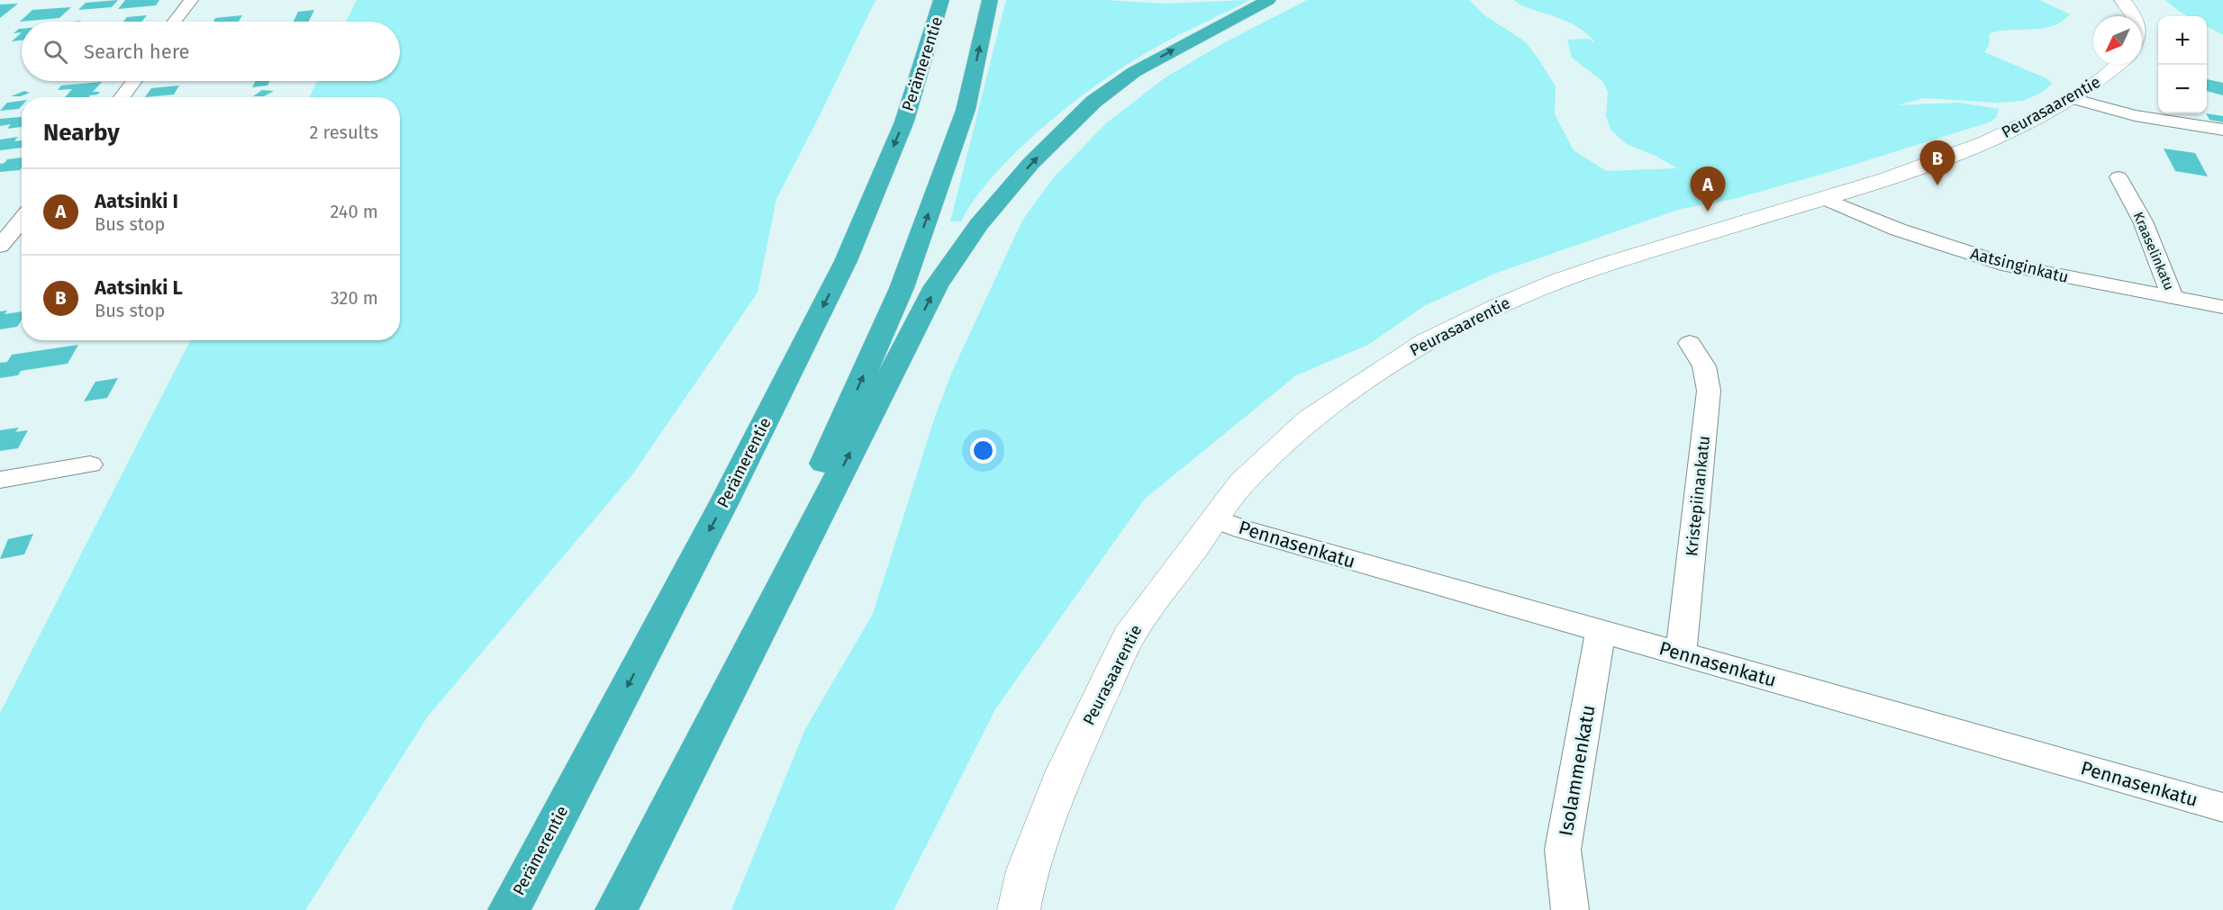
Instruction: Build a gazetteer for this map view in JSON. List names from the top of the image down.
{
  "streets": {
    "highway": ["Perämerentie"],
    "street": [
      "Peurasaarentie",
      "Kraaselinkatu",
      "Aatsinginkatu",
      "Kristepiinankatu",
      "Pennasenkatu",
      "Isolammenkatu"
    ]
  },
  "crossings": [
    ["Peurasaarentie", "Aatsinginkatu"],
    ["Peurasaarentie", "Pennasenkatu"],
    ["Kraaselinkatu", "Aatsinginkatu"],
    ["Kristepiinankatu", "Pennasenkatu"],
    ["Pennasenkatu", "Isolammenkatu"]
  ],
  "north": "bottom left",
  "page": {
    "map_buttons": ["+", "−"],
    "search": "Search here",
    "heading": ["Nearby", "2 results"],
    "pins": ["B", "A"],
    "list": [
      {
        "mark": "A",
        "name": "Aatsinki I",
        "note": "Bus stop",
        "value": "240 m"
      },
      {
        "mark": "B",
        "name": "Aatsinki L",
        "note": "Bus stop",
        "value": "320 m"
      }
    ]
  }
}
